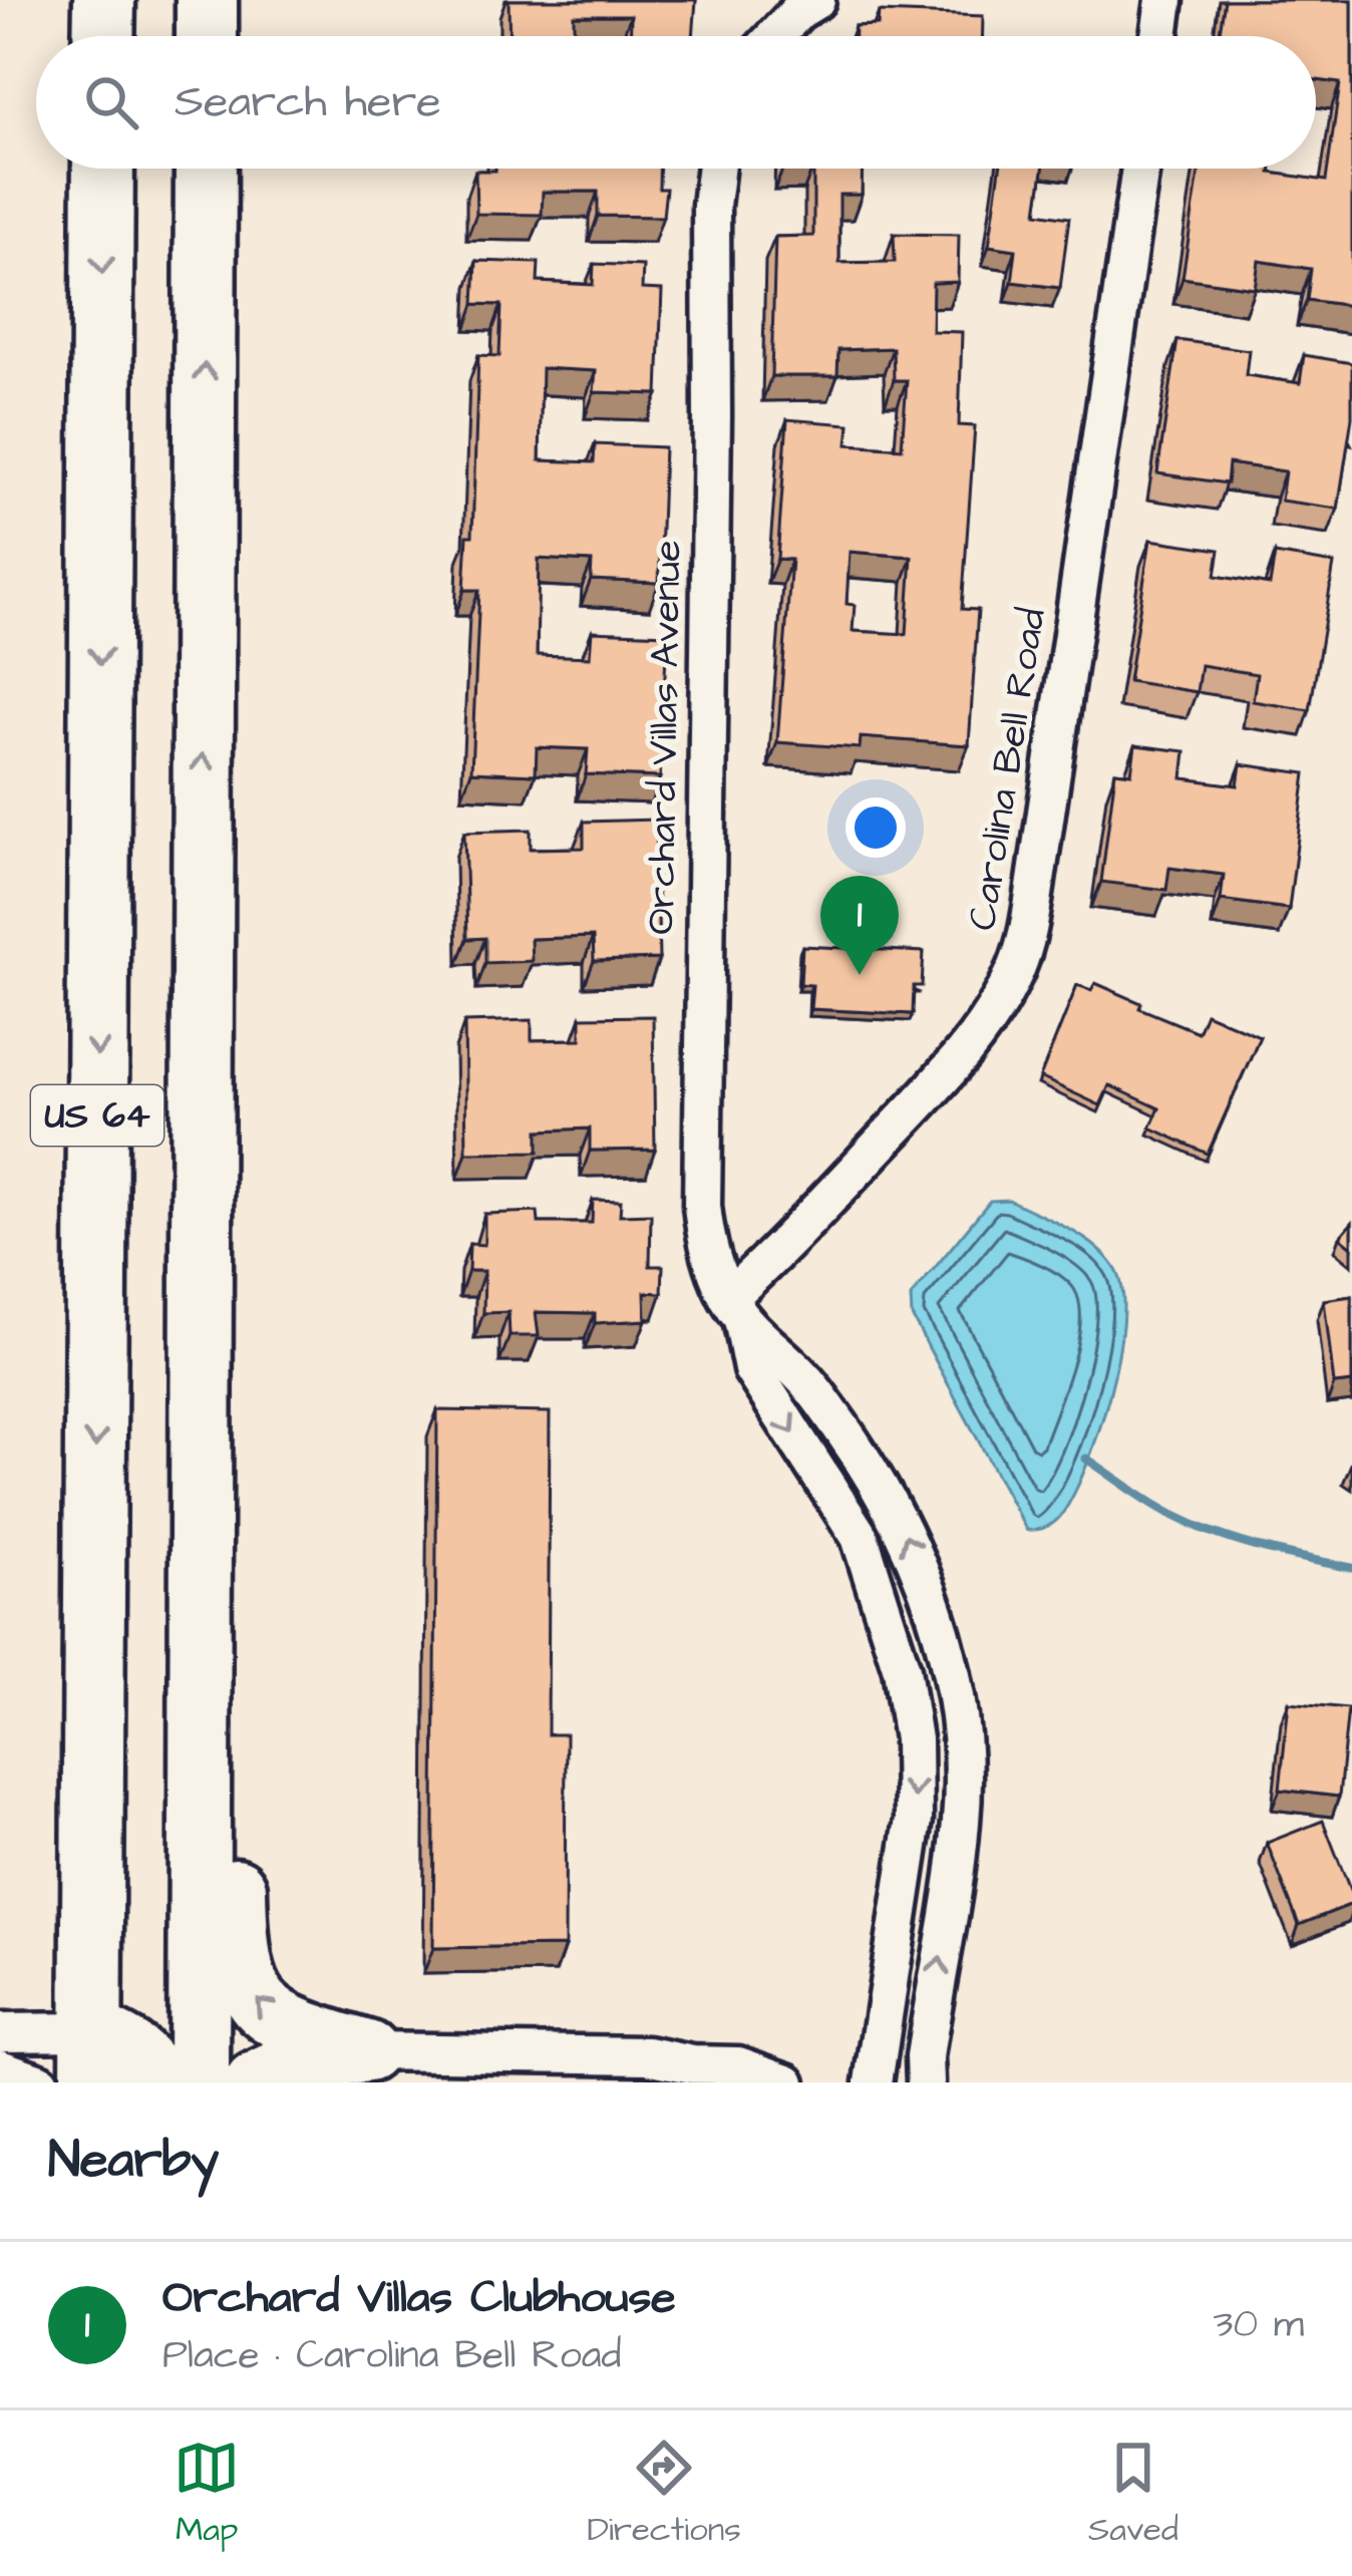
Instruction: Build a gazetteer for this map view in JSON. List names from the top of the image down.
{
  "streets": {
    "highway": ["US 64"],
    "street": ["Orchard Villas Avenue", "Carolina Bell Road"]
  },
  "crossings": [
    ["Orchard Villas Avenue", "Carolina Bell Road"]
  ],
  "page": {
    "search": "Search here",
    "pins": "1",
    "heading": "Nearby",
    "list": [
      {
        "mark": "1",
        "name": "Orchard Villas Clubhouse",
        "note": "Place · Carolina Bell Road",
        "value": "30 m"
      }
    ],
    "nav": ["Map", "Directions", "Saved"]
  }
}
